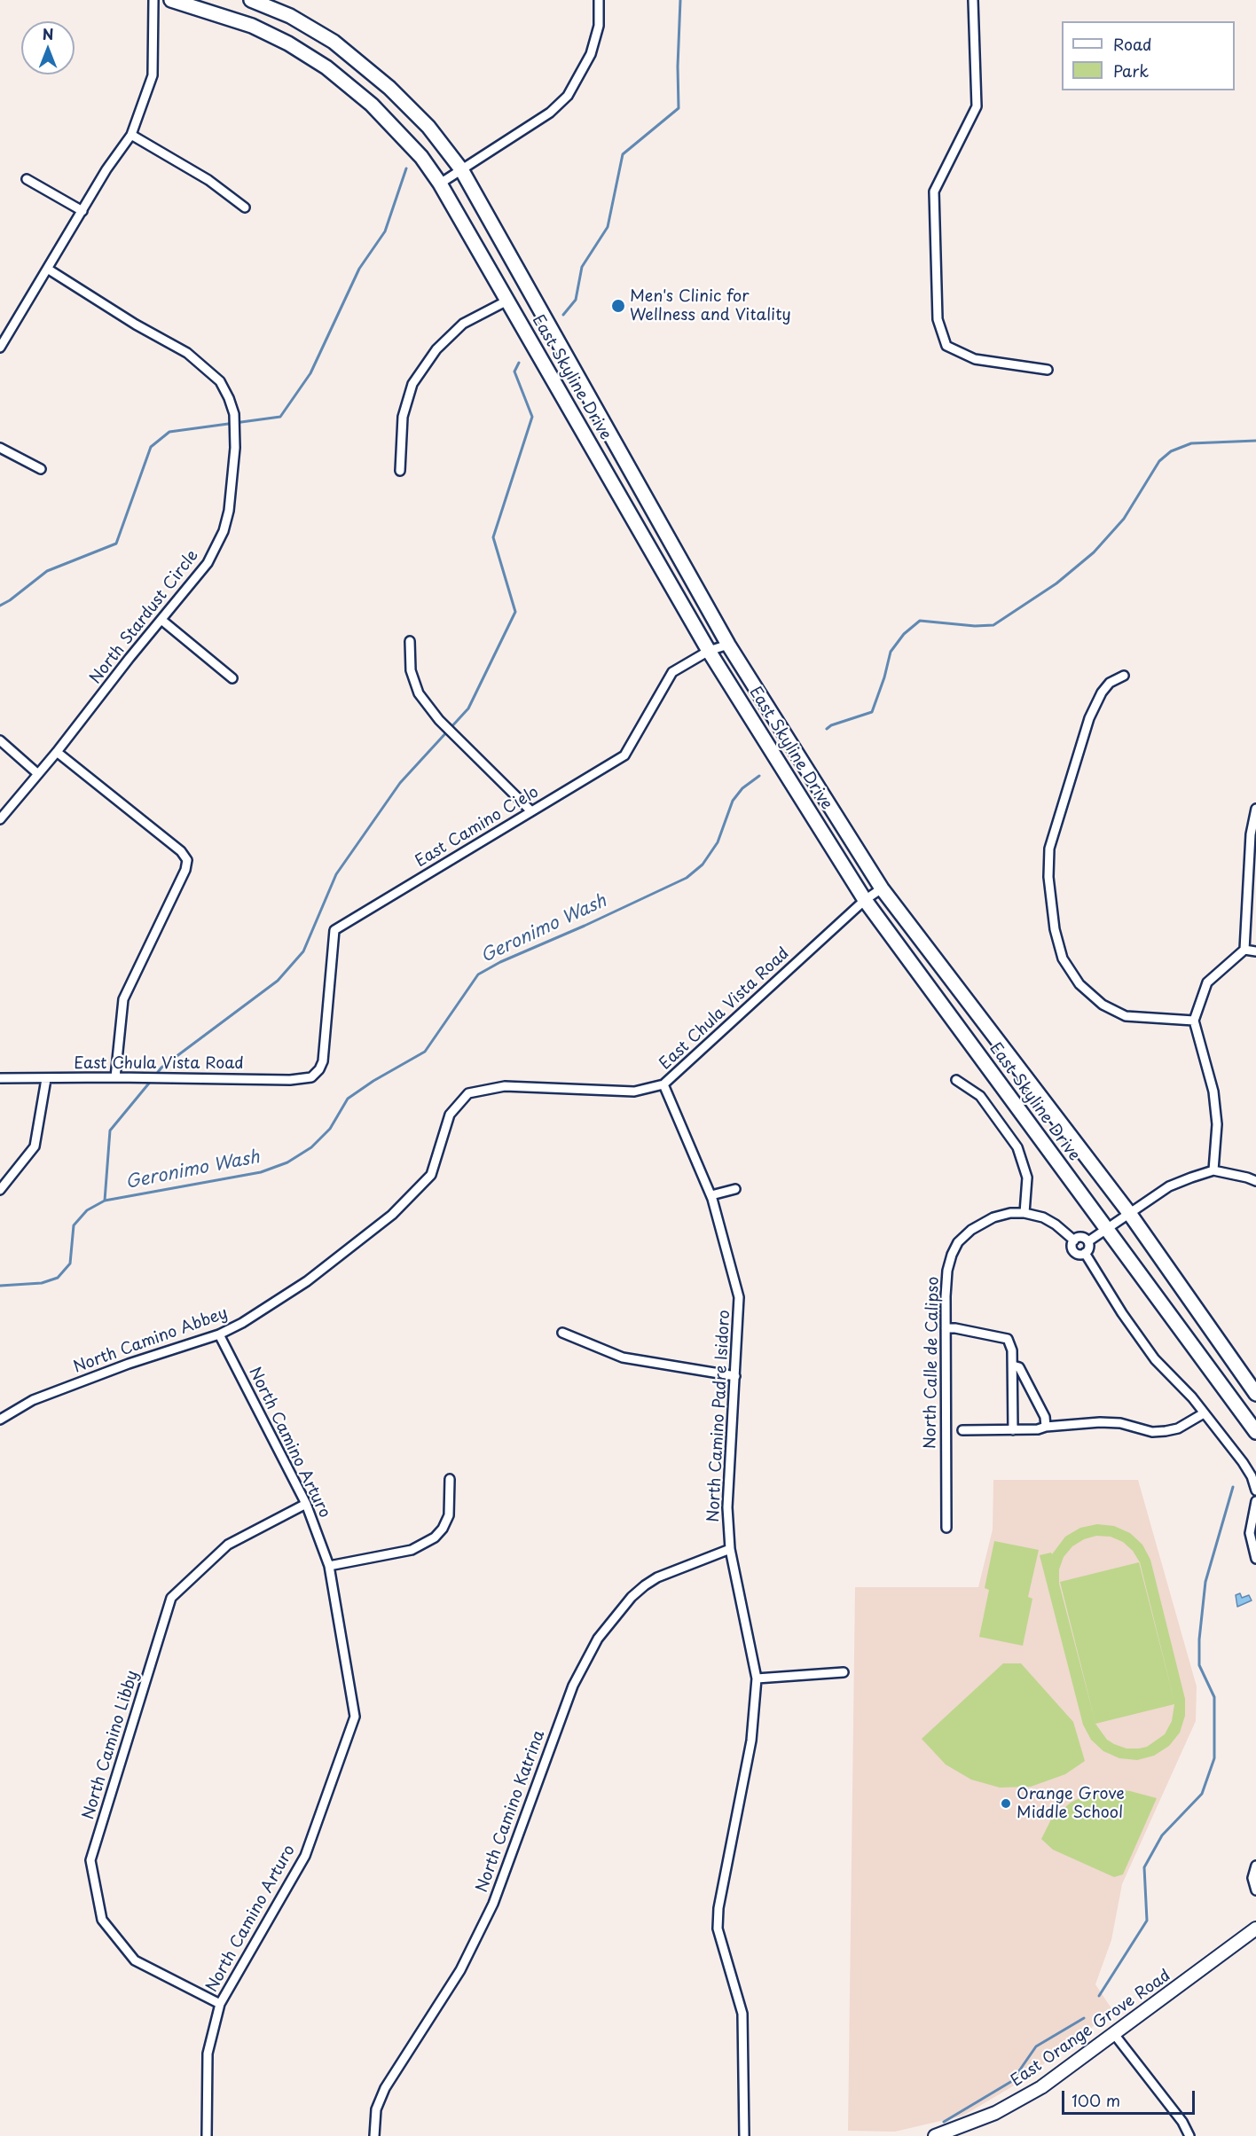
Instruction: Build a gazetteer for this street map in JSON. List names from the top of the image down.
{
  "streets": {
    "main road": ["East Skyline Drive", "East Orange Grove Road"],
    "street": [
      "North Stardust Circle",
      "East Camino Cielo",
      "East Chula Vista Road",
      "North Camino Abbey",
      "North Calle de Calipso",
      "North Camino Padre Isidoro",
      "North Camino Arturo",
      "North Camino Libby",
      "North Camino Katrina"
    ]
  },
  "crossings": [
    ["East Skyline Drive", "East Camino Cielo"],
    ["East Skyline Drive", "East Chula Vista Road"],
    ["East Camino Cielo", "East Chula Vista Road"],
    ["East Chula Vista Road", "North Camino Abbey"],
    ["East Chula Vista Road", "North Camino Padre Isidoro"],
    ["North Camino Abbey", "North Camino Arturo"],
    ["North Camino Padre Isidoro", "North Camino Katrina"],
    ["North Camino Arturo", "North Camino Libby"]
  ],
  "water": ["Geronimo Wash"],
  "places": ["Men's Clinic for Wellness and Vitality", "Orange Grove Middle School"],
  "legend": ["Road", "Park"],
  "scale_bar": "100 m",
  "north": "top"
}
